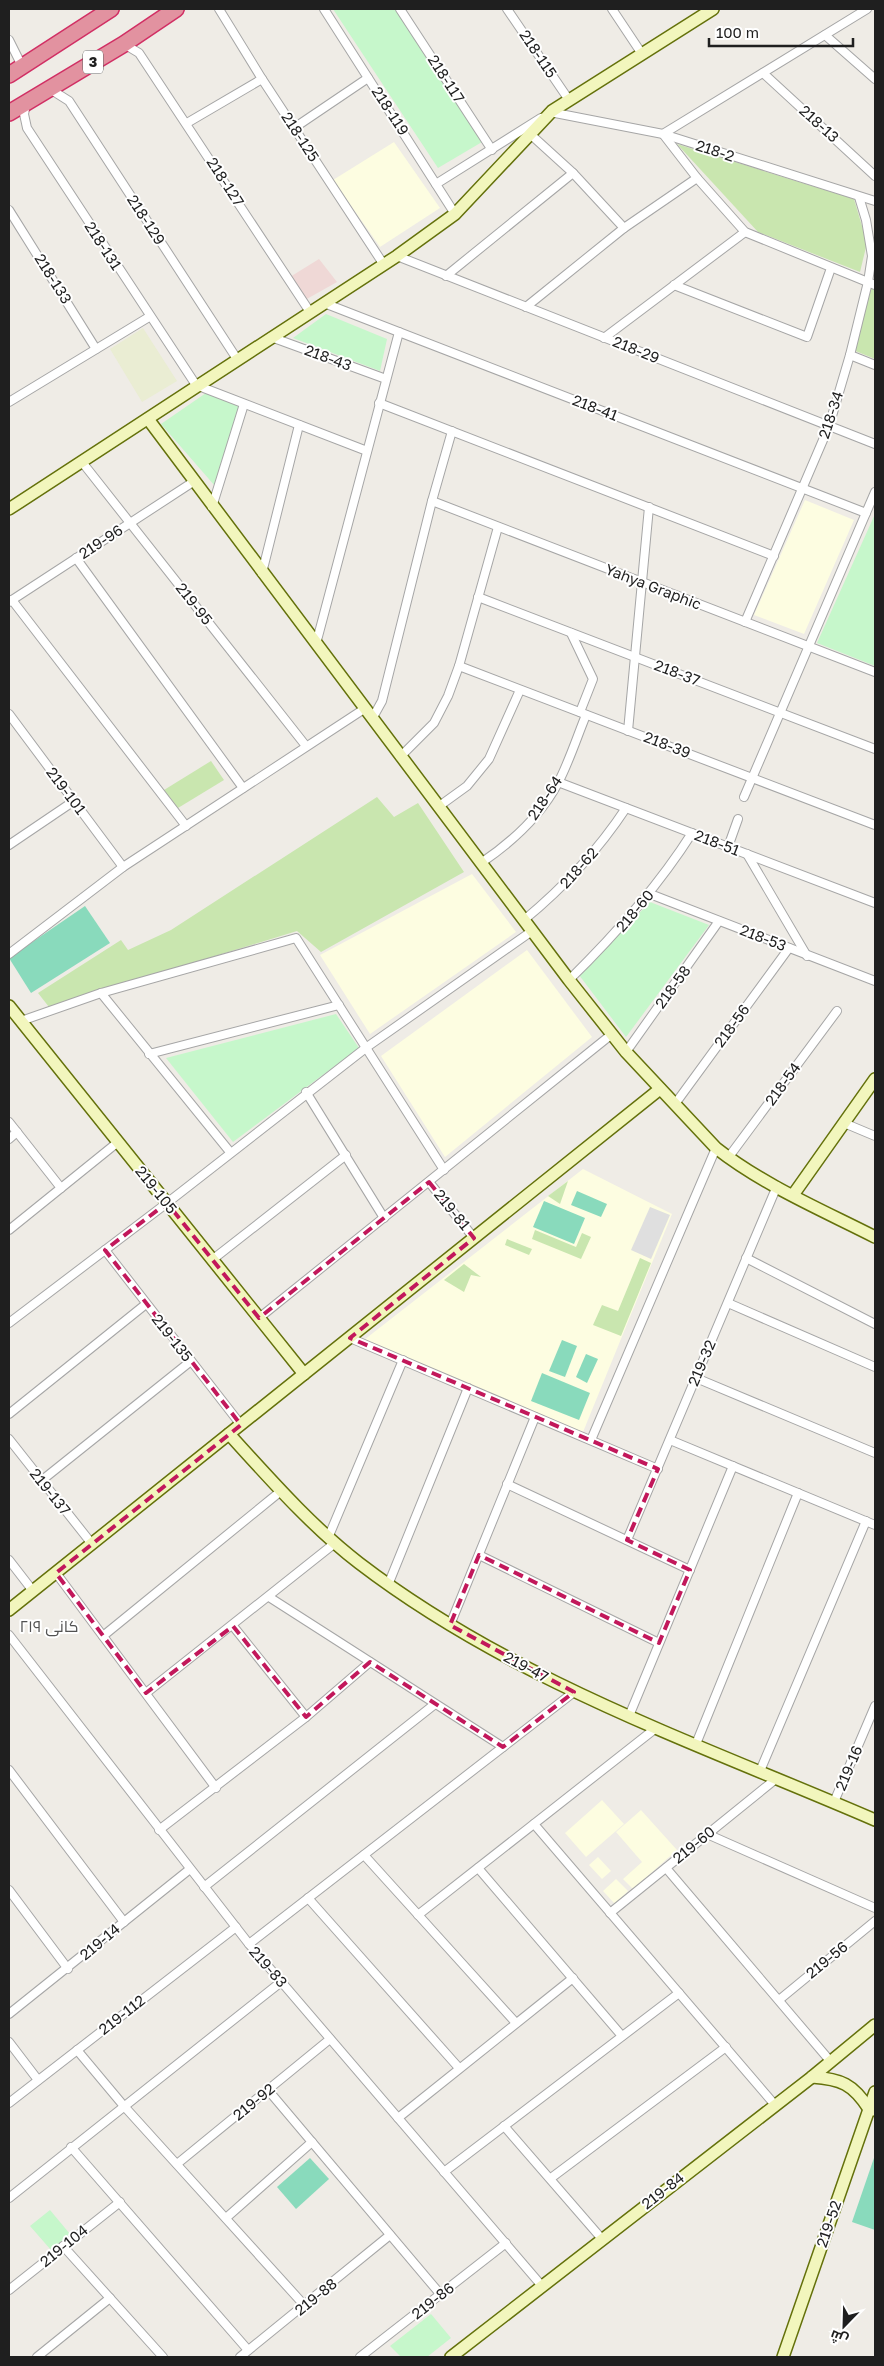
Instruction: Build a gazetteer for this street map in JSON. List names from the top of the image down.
{
  "streets": {
    "highway": ["3"],
    "street": [
      "218-115",
      "218-117",
      "218-119",
      "218-13",
      "218-125",
      "218-2",
      "218-127",
      "218-129",
      "218-131",
      "218-133",
      "218-29",
      "218-43",
      "218-41",
      "218-34",
      "219-96",
      "Yahya Graphic",
      "219-95",
      "218-37",
      "218-39",
      "219-101",
      "218-64",
      "218-51",
      "218-62",
      "218-60",
      "218-53",
      "218-58",
      "218-56",
      "218-54",
      "219-105",
      "219-81",
      "219-135",
      "219-32",
      "219-137",
      "219-47",
      "219-16",
      "219-60",
      "219-14",
      "219-56",
      "219-83",
      "219-112",
      "219-92",
      "219-84",
      "219-52",
      "219-104",
      "219-88",
      "219-86"
    ]
  },
  "crossings": [
    ["3", "218-127"],
    ["3", "218-129"],
    ["3", "218-131"],
    ["218-2", "218-34"],
    ["218-29", "218-34"],
    ["218-41", "218-34"],
    ["218-34", "Yahya Graphic"],
    ["219-96", "219-95"],
    ["218-37", "218-64"],
    ["218-39", "218-64"],
    ["218-64", "218-51"],
    ["218-51", "218-62"],
    ["218-51", "218-60"],
    ["218-60", "218-53"],
    ["218-53", "218-58"],
    ["218-53", "218-56"],
    ["219-47", "219-16"],
    ["219-47", "219-60"],
    ["219-14", "219-83"],
    ["219-83", "219-112"],
    ["219-83", "219-92"],
    ["219-83", "219-84"],
    ["219-83", "219-86"]
  ],
  "districts": ["کانی ٢١٩"],
  "scale_bar": "100 m",
  "north": "bottom left"
}
